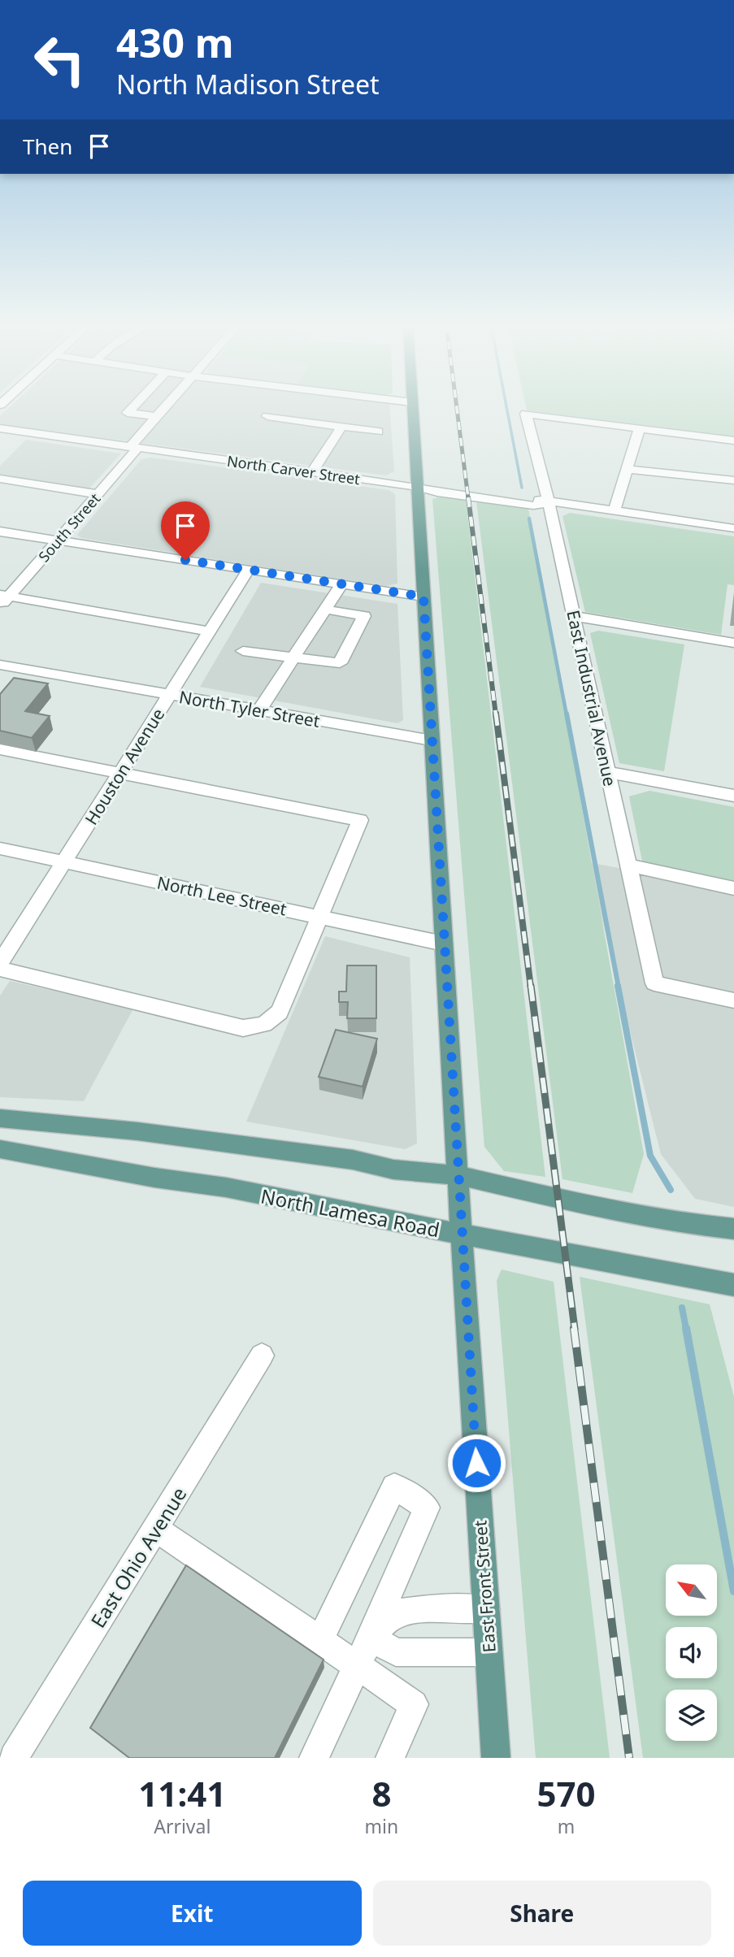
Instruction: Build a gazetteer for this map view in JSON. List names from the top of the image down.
{
  "streets": {
    "main road": ["North Lamesa Road", "East Front Street"],
    "street": [
      "North Carver Street",
      "South Street",
      "East Industrial Avenue",
      "North Tyler Street",
      "Houston Avenue",
      "North Lee Street",
      "East Ohio Avenue"
    ]
  },
  "crossings": [
    ["North Carver Street", "South Street"],
    ["North Carver Street", "East Industrial Avenue"],
    ["North Carver Street", "East Front Street"],
    ["North Tyler Street", "Houston Avenue"],
    ["North Tyler Street", "East Front Street"],
    ["Houston Avenue", "North Lee Street"],
    ["North Lee Street", "East Front Street"],
    ["North Lamesa Road", "East Front Street"]
  ],
  "north": "top left",
  "page": {
    "turn": ["430 m", "North Madison Street"],
    "then": "Then",
    "eta": [
      "11:41",
      "Arrival",
      "8",
      "min",
      "570",
      "m"
    ],
    "buttons": ["Exit", "Share"]
  }
}
